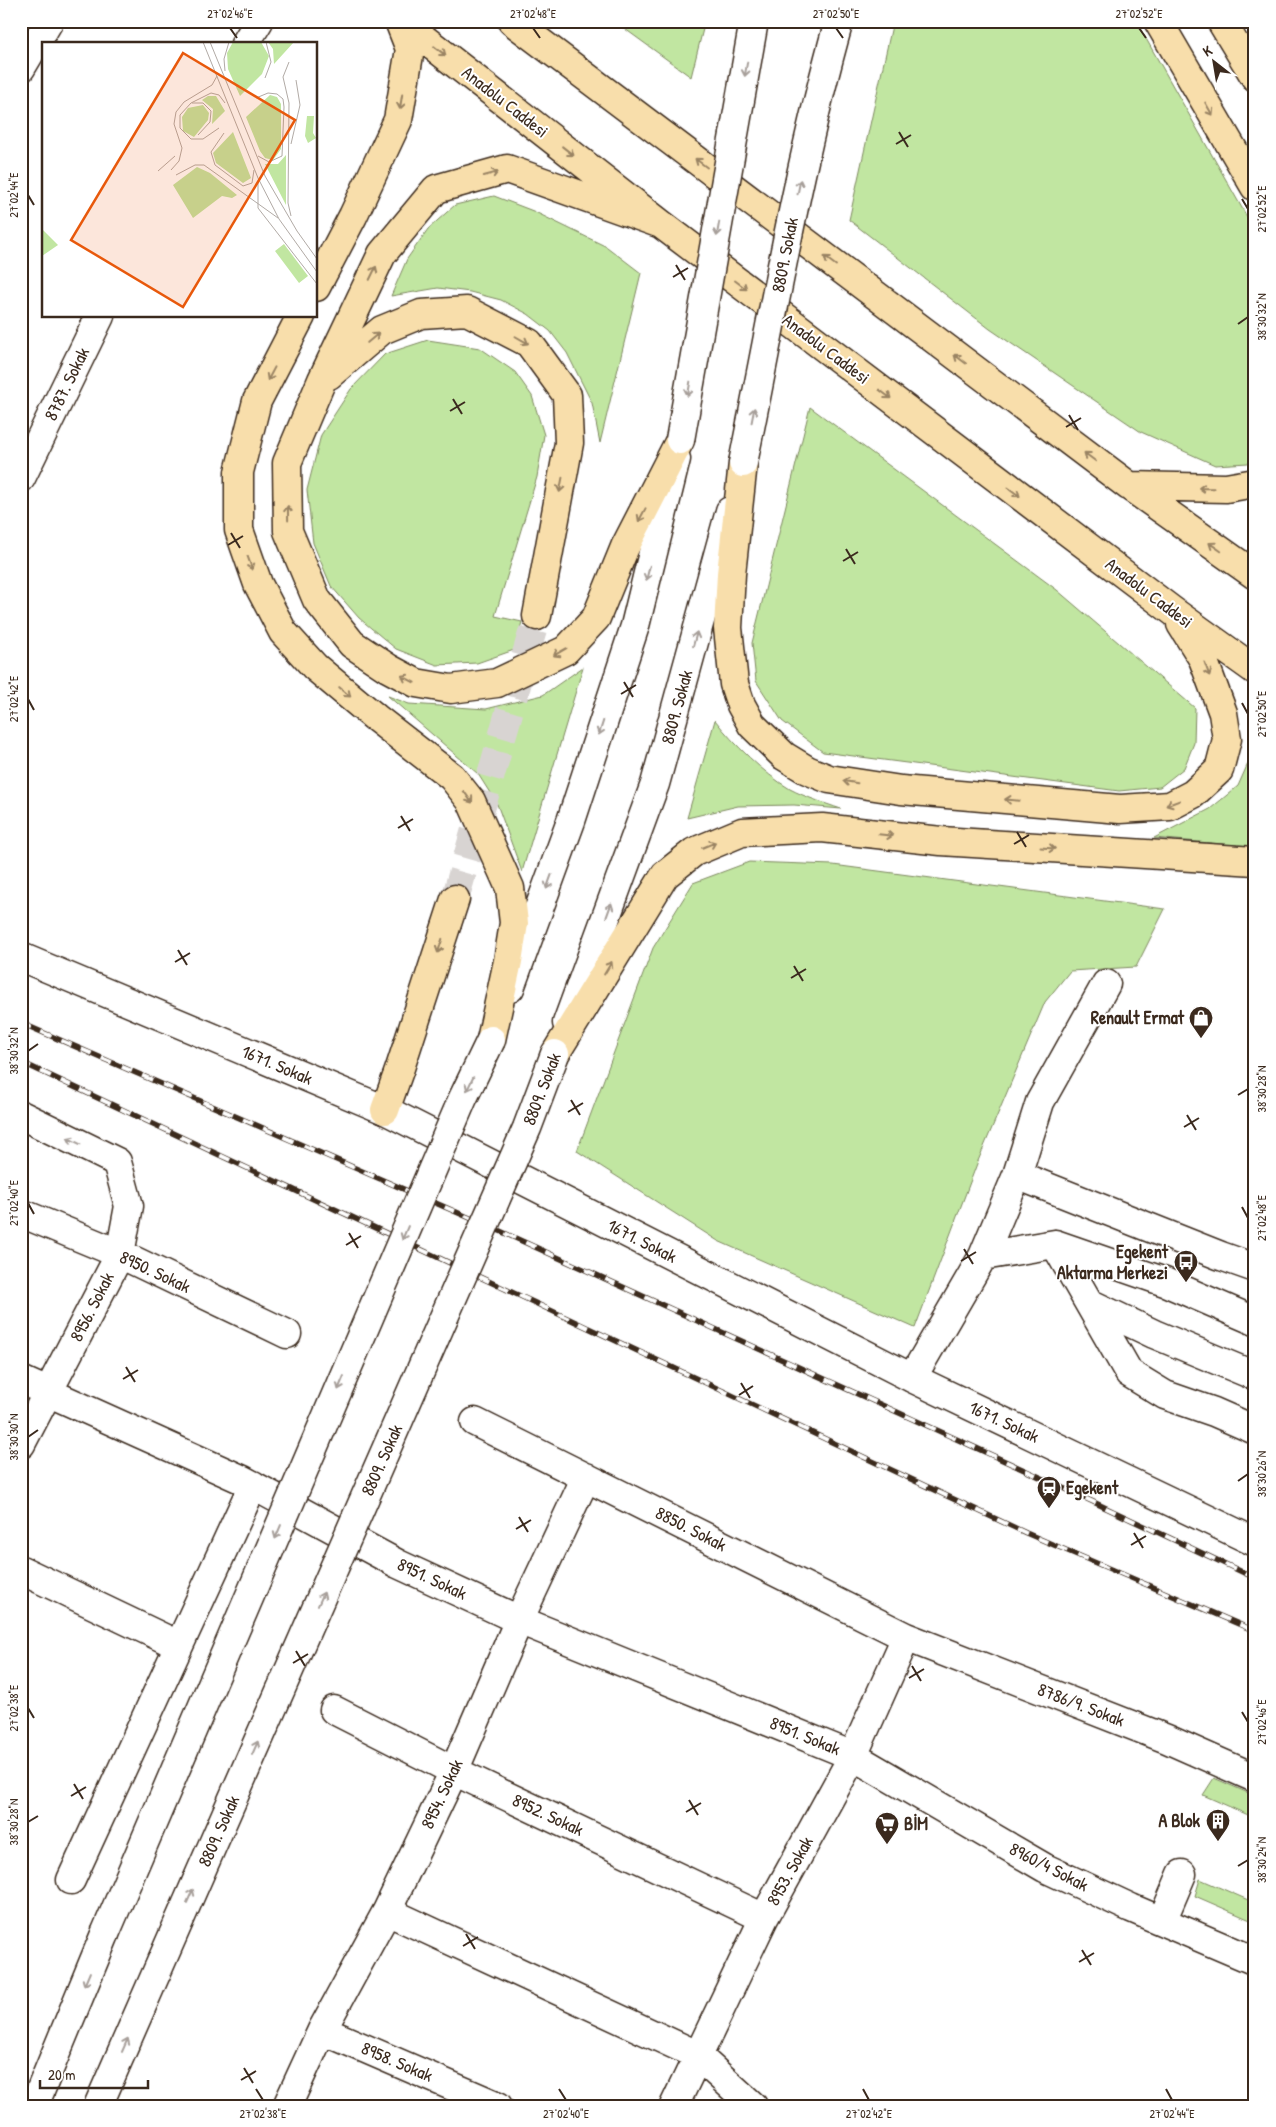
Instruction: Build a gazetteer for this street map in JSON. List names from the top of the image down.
{
  "streets": {
    "highway": ["Anadolu Caddesi"],
    "street": [
      "8809. Sokak",
      "8787. Sokak",
      "1671. Sokak",
      "8950. Sokak",
      "8956. Sokak",
      "8850. Sokak",
      "8951. Sokak",
      "8786/9. Sokak",
      "8954. Sokak",
      "8952. Sokak",
      "8960/4 Sokak",
      "8953. Sokak",
      "8958. Sokak"
    ]
  },
  "crossings": [
    ["8950. Sokak", "8956. Sokak"],
    ["8956. Sokak", "8951. Sokak"],
    ["8850. Sokak", "8786/9. Sokak"],
    ["8850. Sokak", "8954. Sokak"],
    ["8850. Sokak", "8953. Sokak"],
    ["8951. Sokak", "8954. Sokak"],
    ["8951. Sokak", "8960/4 Sokak"],
    ["8951. Sokak", "8953. Sokak"],
    ["8786/9. Sokak", "8953. Sokak"],
    ["8954. Sokak", "8952. Sokak"],
    ["8954. Sokak", "8958. Sokak"],
    ["8952. Sokak", "8953. Sokak"],
    ["8960/4 Sokak", "8953. Sokak"]
  ],
  "one_way": ["8956. Sokak"],
  "places": {
    "shop": ["Renault Ermat"],
    "bus stop": ["Egekent Aktarma Merkezi"],
    "station": ["Egekent"],
    "building": ["A Blok"],
    "supermarket": ["BİM"]
  },
  "scale_bar": "20 m",
  "north": "top left",
  "coordinates": [
    "27°02'46\"E",
    "27°02'48\"E",
    "27°02'50\"E",
    "27°02'52\"E",
    "27°02'44\"E",
    "38°30'32\"N",
    "27°02'42\"E",
    "38°30'28\"N",
    "27°02'40\"E",
    "38°30'30\"N",
    "38°30'26\"N",
    "27°02'38\"E",
    "38°30'24\"N"
  ]
}
